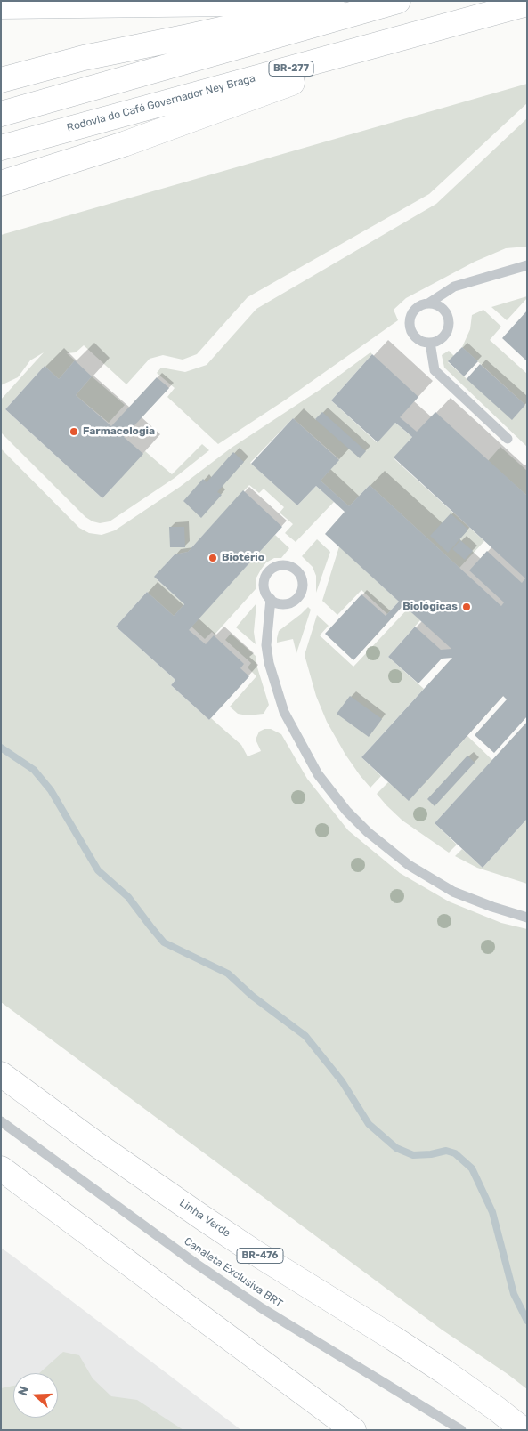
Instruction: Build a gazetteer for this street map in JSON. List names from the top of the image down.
{
  "streets": {
    "main road": [
      "BR-277",
      "Rodovia do Café Governador Ney Braga",
      "Linha Verde",
      "BR-476"
    ],
    "lane": ["Canaleta Exclusiva BRT"]
  },
  "places": ["Farmacologia", "Biotério", "Biológicas"],
  "north": "left"
}
